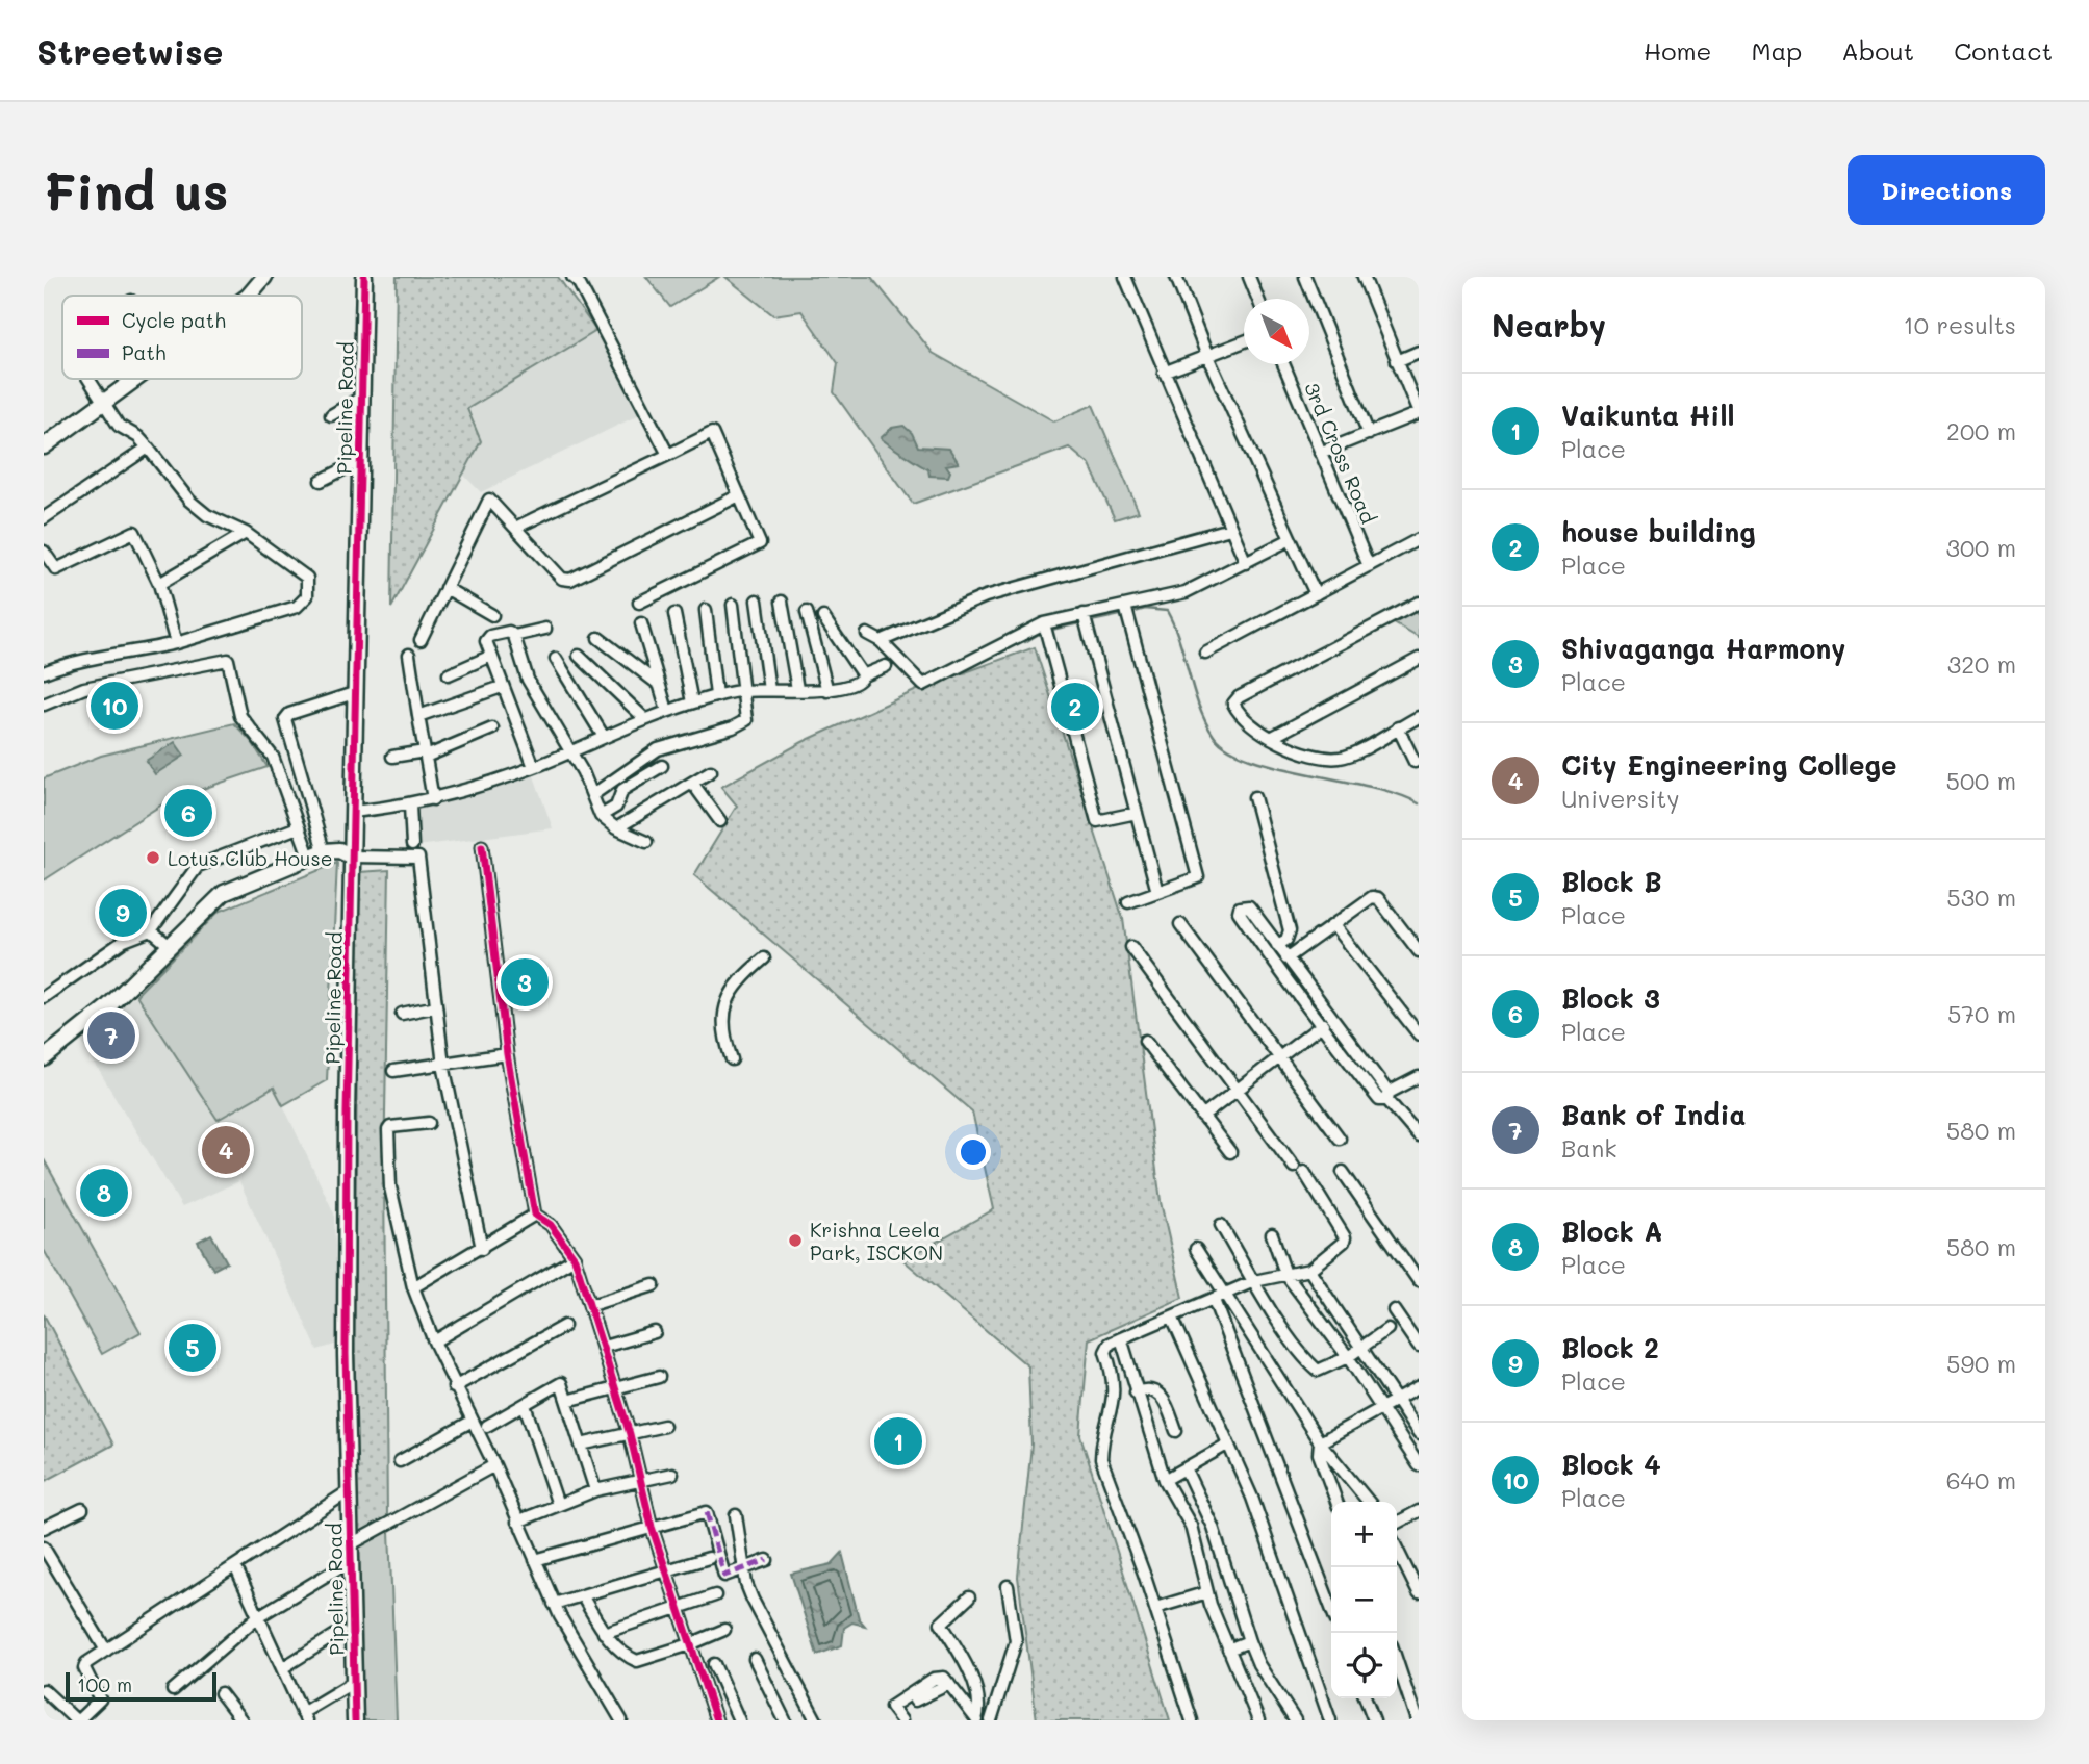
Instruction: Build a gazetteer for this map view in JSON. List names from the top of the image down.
{
  "streets": {
    "street": ["Pipeline Road", "3rd Cross Road"]
  },
  "places": ["Lotus Club House", "Krishna Leela Park, ISCKON"],
  "legend": ["Cycle path", "Path"],
  "scale_bar": "100 m",
  "north": "bottom right",
  "page": {
    "header": "Streetwise",
    "nav": [
      "Home",
      "Map",
      "About",
      "Contact"
    ],
    "buttons": "Directions",
    "title": "Find us",
    "heading": ["Nearby", "10 results"],
    "list": [
      {
        "mark": "1",
        "name": "Vaikunta Hill",
        "note": "Place",
        "value": "200 m"
      },
      {
        "mark": "2",
        "name": "house building",
        "note": "Place",
        "value": "300 m"
      },
      {
        "mark": "3",
        "name": "Shivaganga Harmony",
        "note": "Place",
        "value": "320 m"
      },
      {
        "mark": "4",
        "name": "City Engineering College",
        "note": "University",
        "value": "500 m"
      },
      {
        "mark": "5",
        "name": "Block B",
        "note": "Place",
        "value": "530 m"
      },
      {
        "mark": "6",
        "name": "Block 3",
        "note": "Place",
        "value": "570 m"
      },
      {
        "mark": "7",
        "name": "Bank of India",
        "note": "Bank",
        "value": "580 m"
      },
      {
        "mark": "8",
        "name": "Block A",
        "note": "Place",
        "value": "580 m"
      },
      {
        "mark": "9",
        "name": "Block 2",
        "note": "Place",
        "value": "590 m"
      },
      {
        "mark": "10",
        "name": "Block 4",
        "note": "Place",
        "value": "640 m"
      }
    ],
    "pins": [
      "10",
      "2",
      "6",
      "9",
      "3",
      "7",
      "4",
      "8",
      "5",
      "1"
    ],
    "map_buttons": ["+", "−"],
    "scale": "100 m"
  }
}
